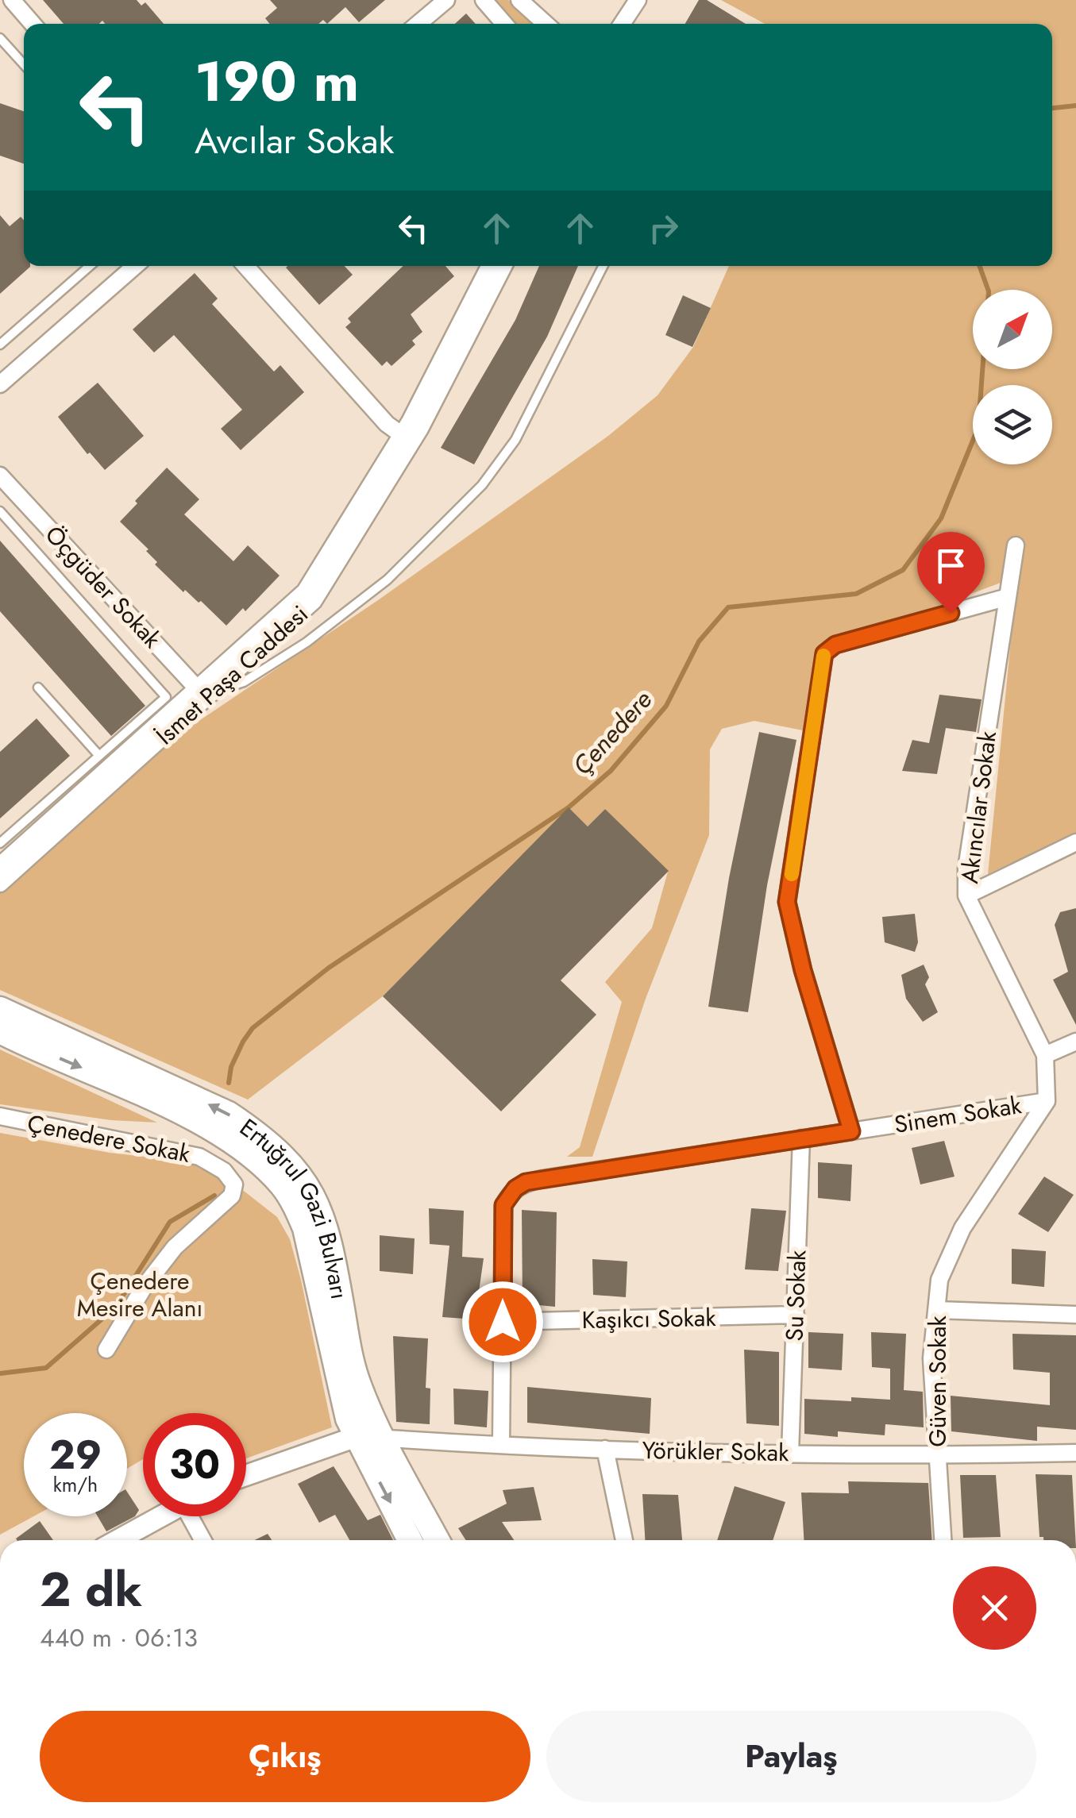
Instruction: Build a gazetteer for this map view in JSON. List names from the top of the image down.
{
  "streets": {
    "main road": ["Ertuğrul Gazi Bulvarı"],
    "street": [
      "Öçgüder Sokak",
      "İsmet Paşa Caddesi",
      "Akıncılar Sokak",
      "Sinem Sokak",
      "Çenedere Sokak",
      "Su Sokak",
      "Kaşıkcı Sokak",
      "Güven Sokak",
      "Yörükler Sokak"
    ]
  },
  "crossings": [
    ["Öçgüder Sokak", "İsmet Paşa Caddesi"],
    ["Akıncılar Sokak", "Sinem Sokak"],
    ["Akıncılar Sokak", "Güven Sokak"],
    ["Sinem Sokak", "Su Sokak"],
    ["Sinem Sokak", "Kaşıkcı Sokak"],
    ["Sinem Sokak", "Güven Sokak"],
    ["Sinem Sokak", "Yörükler Sokak"],
    ["Ertuğrul Gazi Bulvarı", "Yörükler Sokak"],
    ["Su Sokak", "Kaşıkcı Sokak"],
    ["Su Sokak", "Yörükler Sokak"],
    ["Güven Sokak", "Yörükler Sokak"]
  ],
  "water": ["Çenedere"],
  "parks": ["Çenedere Mesire Alanı"],
  "north": "top right",
  "page": {
    "turn": ["190 m", "Avcılar Sokak"],
    "speed": "29 km/h",
    "limit": "30",
    "heading": ["2 dk", "440 m · 06:13"],
    "buttons": ["Çıkış", "Paylaş"]
  }
}
